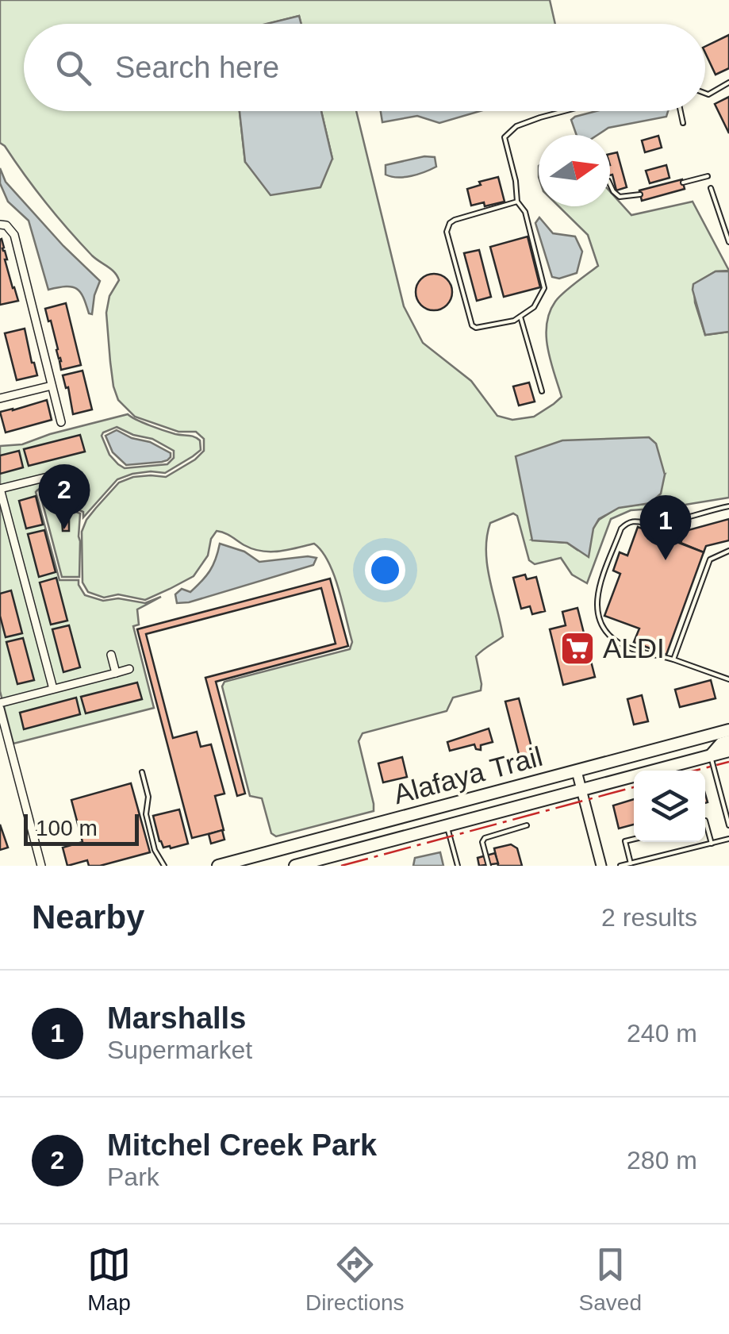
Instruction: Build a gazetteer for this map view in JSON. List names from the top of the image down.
{
  "streets": {
    "main road": ["Alafaya Trail"]
  },
  "places": {
    "supermarket": ["ALDI"]
  },
  "scale_bar": "100 m",
  "north": "right",
  "page": {
    "search": "Search here",
    "pins": ["2", "1"],
    "scale": "100 m",
    "heading": ["Nearby", "2 results"],
    "list": [
      {
        "mark": "1",
        "name": "Marshalls",
        "note": "Supermarket",
        "value": "240 m"
      },
      {
        "mark": "2",
        "name": "Mitchel Creek Park",
        "note": "Park",
        "value": "280 m"
      }
    ],
    "nav": ["Map", "Directions", "Saved"]
  }
}
